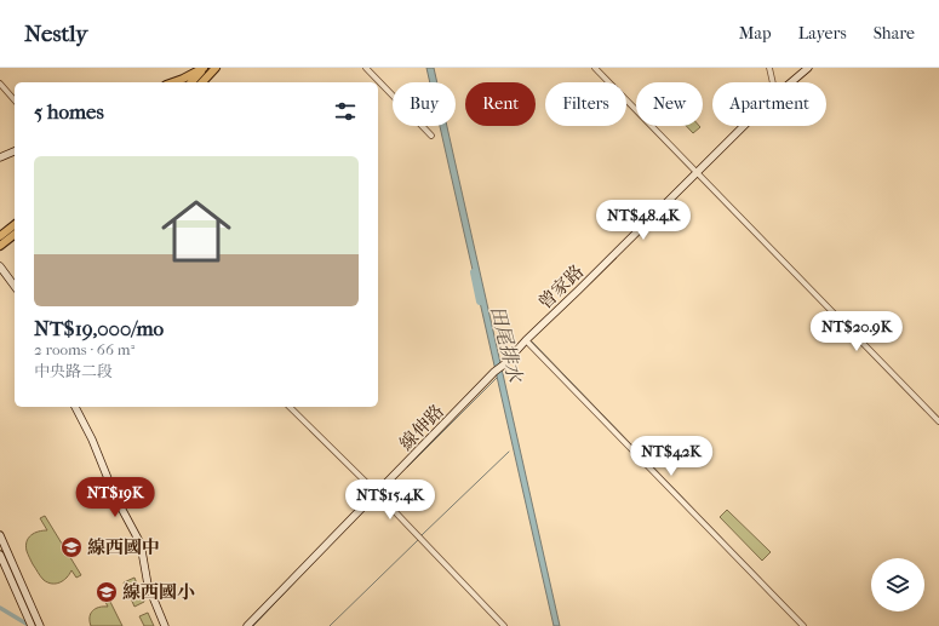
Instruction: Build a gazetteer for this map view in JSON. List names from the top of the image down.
{
  "streets": {
    "street": ["曾家路", "線伸路"]
  },
  "crossings": [
    ["曾家路", "線伸路"]
  ],
  "water": ["田尾排水"],
  "places": {
    "school or university": ["線西國中", "線西國小"]
  },
  "page": {
    "header": "Nestly",
    "nav": ["Map", "Layers", "Share"],
    "chip": [
      "Buy",
      "Rent",
      "Filters",
      "New",
      "Apartment"
    ],
    "heading": "5 homes",
    "list": [
      {
        "name": "NT$19,000/mo",
        "note": "2 rooms · 66 m² · 中央路二段"
      }
    ],
    "price": [
      "NT$48.4K",
      "NT$20.9K",
      "NT$42K",
      "NT$19K",
      "NT$15.4K"
    ]
  }
}
